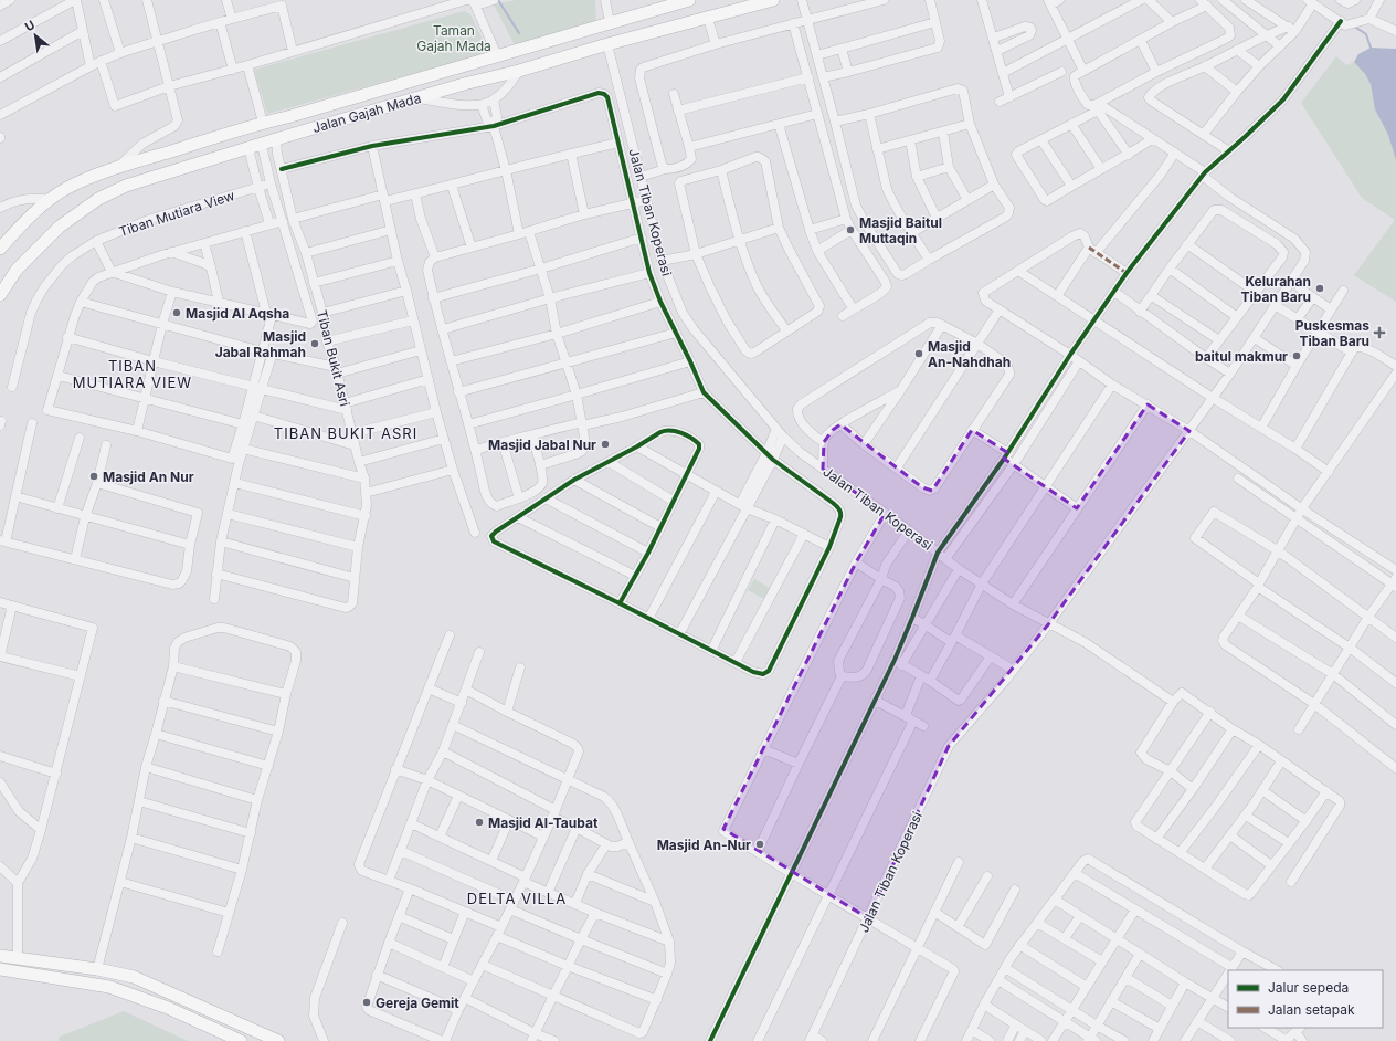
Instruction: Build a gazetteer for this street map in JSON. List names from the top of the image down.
{
  "streets": {
    "highway": ["Jalan Gajah Mada"],
    "street": ["Jalan Tiban Koperasi", "Tiban Mutiara View", "Tiban Bukit Asri"]
  },
  "crossings": [
    ["Jalan Gajah Mada", "Jalan Tiban Koperasi"],
    ["Jalan Gajah Mada", "Tiban Bukit Asri"]
  ],
  "districts": ["TIBAN MUTIARA VIEW", "TIBAN BUKIT ASRI", "DELTA VILLA"],
  "parks": ["Taman Gajah Mada"],
  "places": {
    "other": [
      "Masjid Baitul Muttaqin",
      "Kelurahan Tiban Baru",
      "Masjid Al Aqsha",
      "Masjid Jabal Rahmah",
      "Masjid An-Nahdhah",
      "baitul makmur",
      "Masjid Jabal Nur",
      "Masjid An Nur",
      "Masjid Al-Taubat",
      "Masjid An-Nur",
      "Gereja Gemit"
    ],
    "health": ["Puskesmas Tiban Baru"]
  },
  "legend": ["Jalur sepeda", "Jalan setapak"],
  "north": "top left"
}
